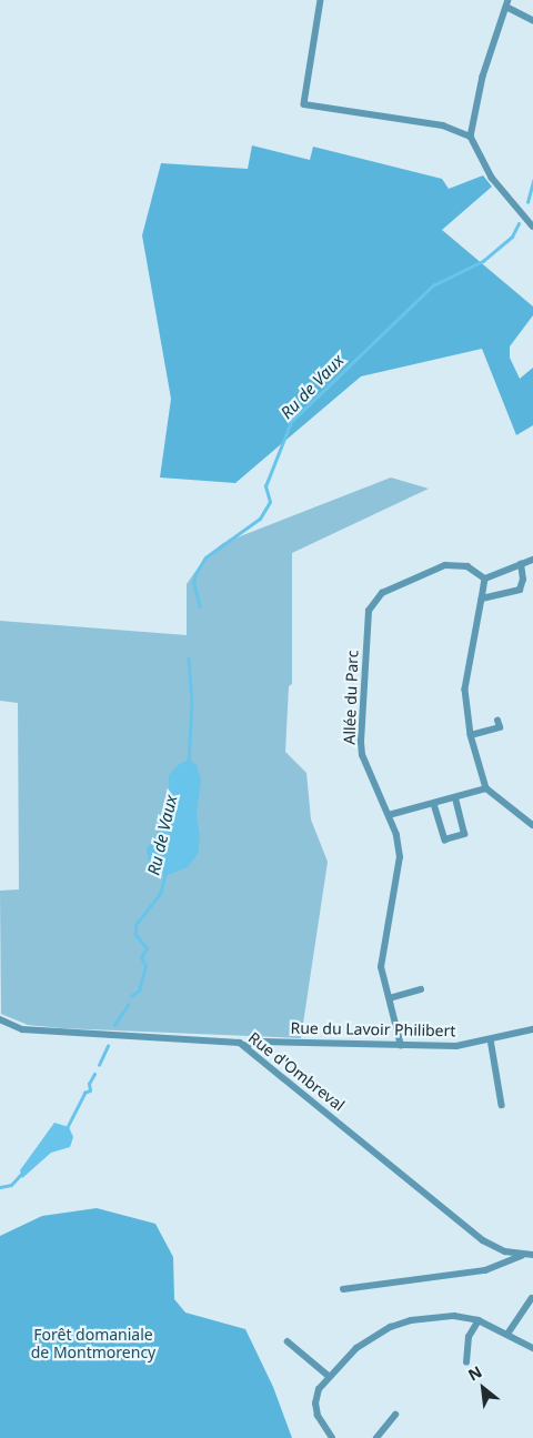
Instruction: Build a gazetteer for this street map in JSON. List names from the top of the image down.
{
  "streets": {
    "street": ["Allée du Parc", "Rue du Lavoir Philibert", "Rue d'Ombreval"]
  },
  "crossings": [
    ["Allée du Parc", "Rue du Lavoir Philibert"],
    ["Rue du Lavoir Philibert", "Rue d'Ombreval"]
  ],
  "water": ["Ru de Vaux"],
  "parks": ["Forêt domaniale de Montmorency"],
  "north": "top left"
}
